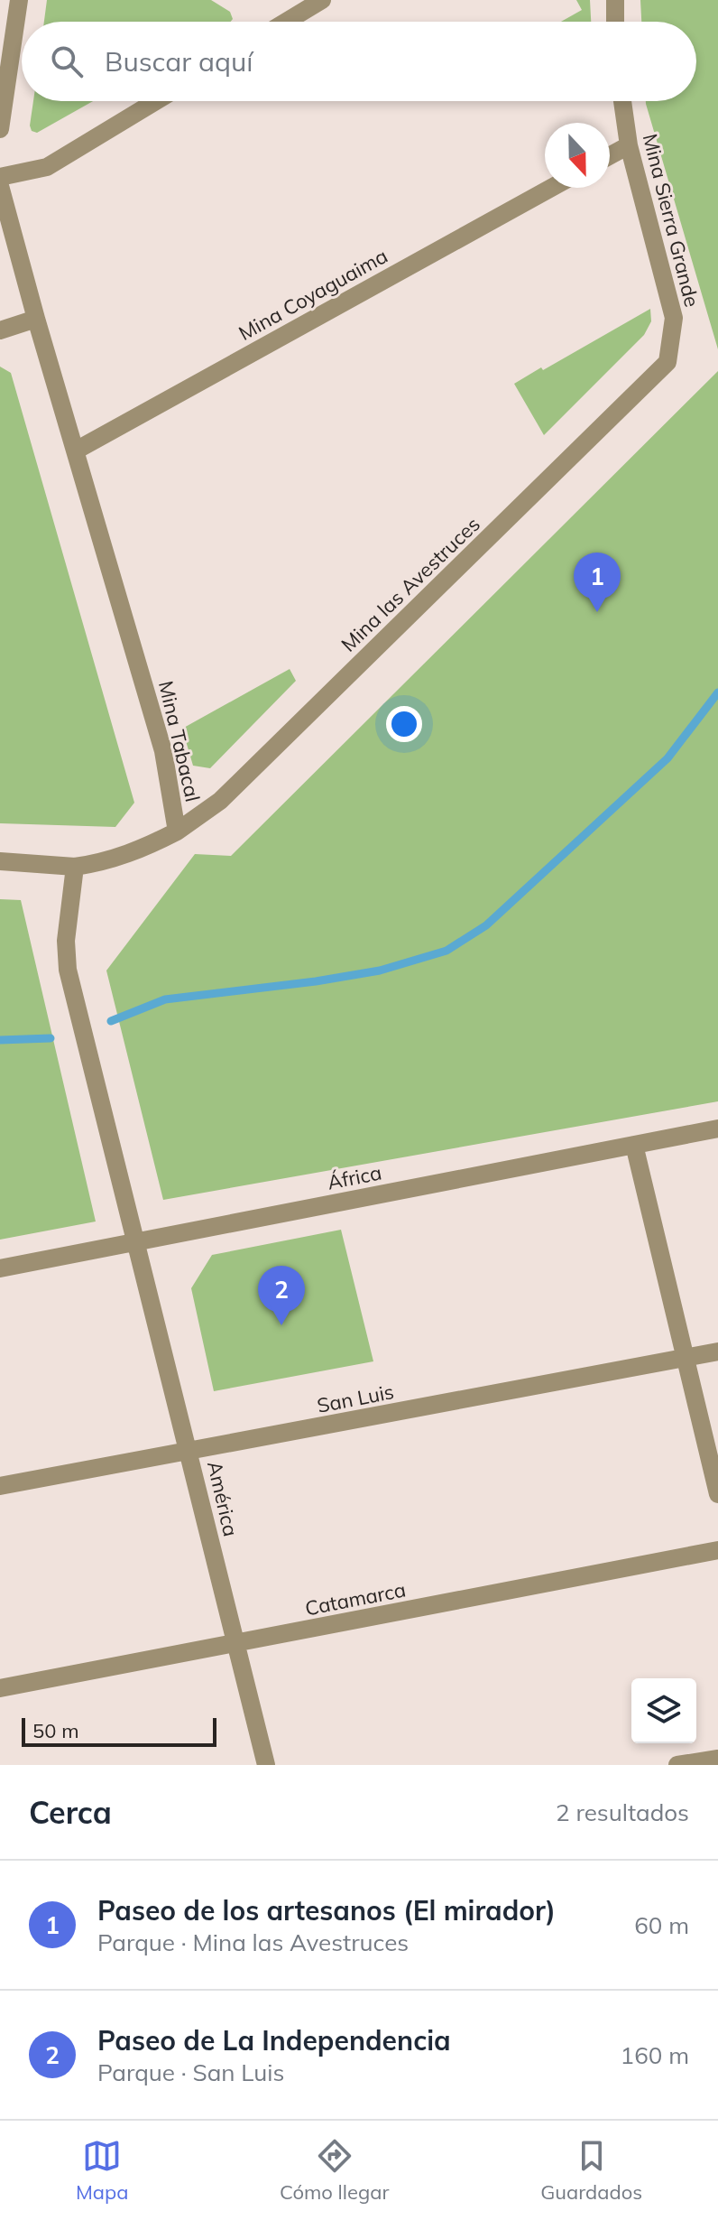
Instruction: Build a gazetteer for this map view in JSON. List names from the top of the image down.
{
  "streets": {
    "street": [
      "Mina Sierra Grande",
      "Mina Coyaguaima",
      "Mina las Avestruces",
      "Mina Tabacal",
      "África",
      "San Luis",
      "América",
      "Catamarca"
    ]
  },
  "crossings": [
    ["Mina Sierra Grande", "Mina las Avestruces"],
    ["Mina Coyaguaima", "Mina Tabacal"],
    ["Mina las Avestruces", "Mina Tabacal"],
    ["África", "América"],
    ["San Luis", "América"],
    ["América", "Catamarca"]
  ],
  "scale_bar": "50 m",
  "north": "bottom",
  "page": {
    "search": "Buscar aquí",
    "pins": ["1", "2"],
    "scale": "50 m",
    "heading": ["Cerca", "2 resultados"],
    "list": [
      {
        "mark": "1",
        "name": "Paseo de los artesanos (El mirador)",
        "note": "Parque · Mina las Avestruces",
        "value": "60 m"
      },
      {
        "mark": "2",
        "name": "Paseo de La Independencia",
        "note": "Parque · San Luis",
        "value": "160 m"
      }
    ],
    "nav": ["Mapa", "Cómo llegar", "Guardados"]
  }
}
